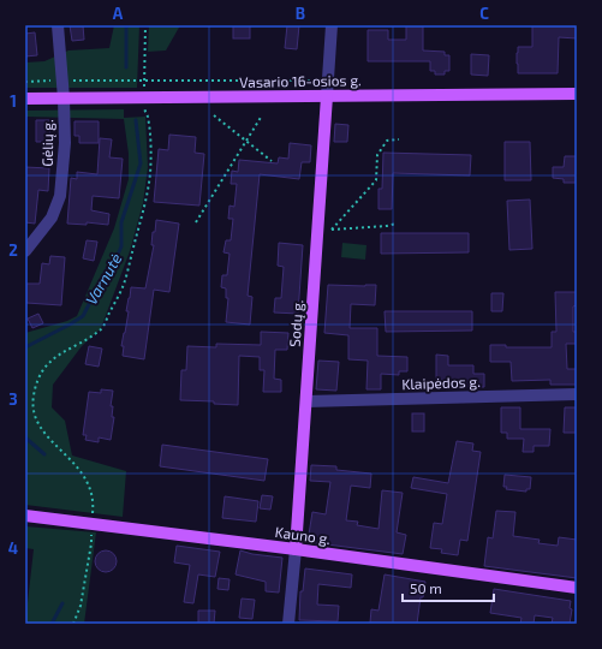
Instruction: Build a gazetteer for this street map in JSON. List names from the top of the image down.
{
  "streets": {
    "main road": ["Vasario 16-osios g.", "Sodų g.", "Kauno g."],
    "street": ["Gėlių g.", "Klaipėdos g."]
  },
  "crossings": [
    ["Vasario 16-osios g.", "Gėlių g."],
    ["Vasario 16-osios g.", "Sodų g."],
    ["Sodų g.", "Klaipėdos g."],
    ["Sodų g.", "Kauno g."]
  ],
  "water": ["Varnutė"],
  "scale_bar": "50 m",
  "grid": {
    "columns": ["A", "B", "C"],
    "rows": [
      "1",
      "2",
      "3",
      "4"
    ]
  }
}
